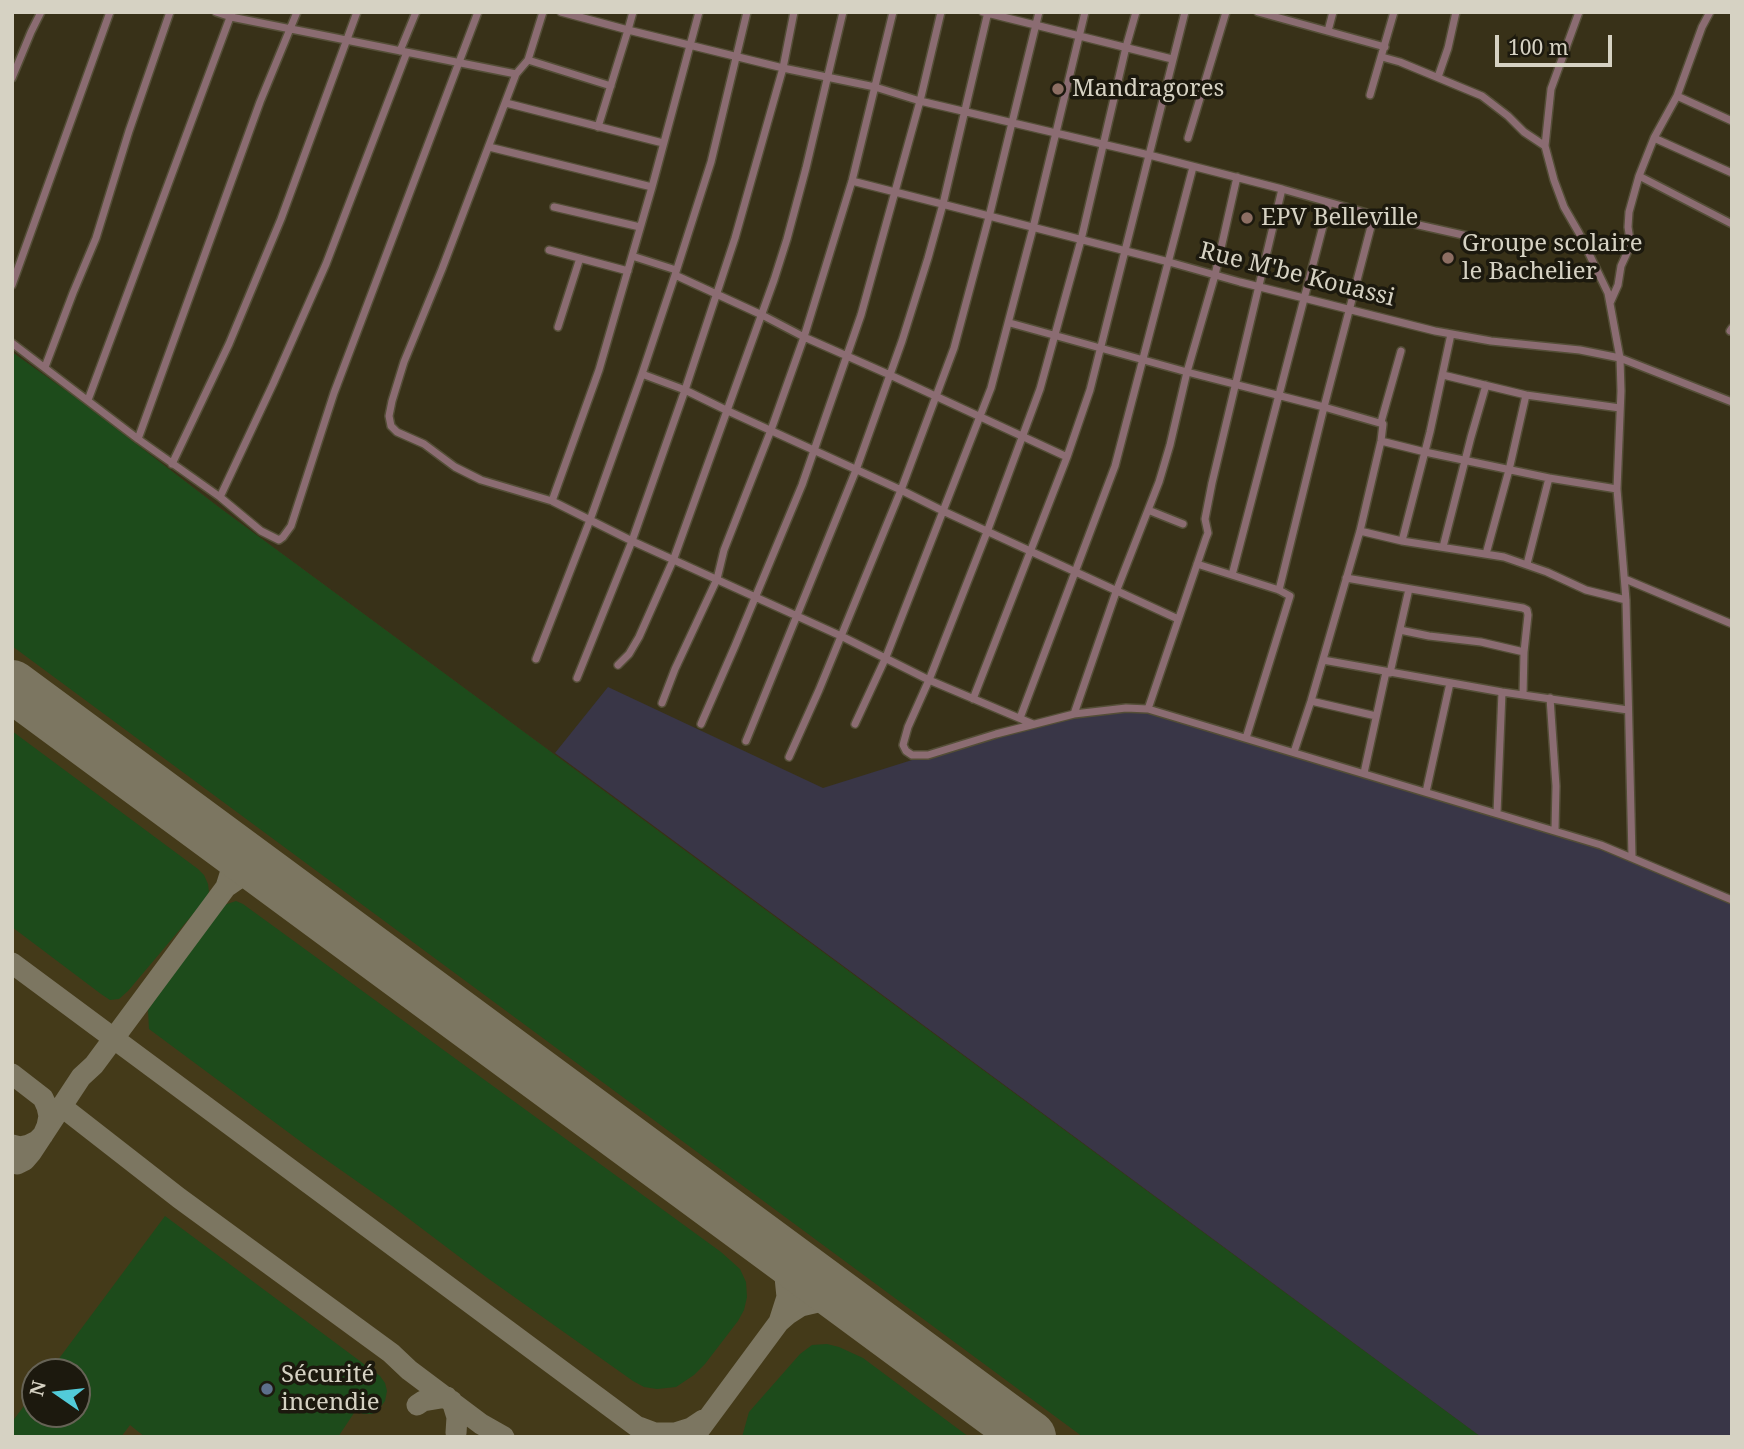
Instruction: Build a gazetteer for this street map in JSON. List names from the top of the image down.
{
  "streets": {
    "street": ["Rue M'be Kouassi"]
  },
  "places": [
    "Mandragores",
    "EPV Belleville",
    "Groupe scolaire le Bachelier",
    "Sécurité incendie"
  ],
  "scale_bar": "100 m",
  "north": "left"
}
